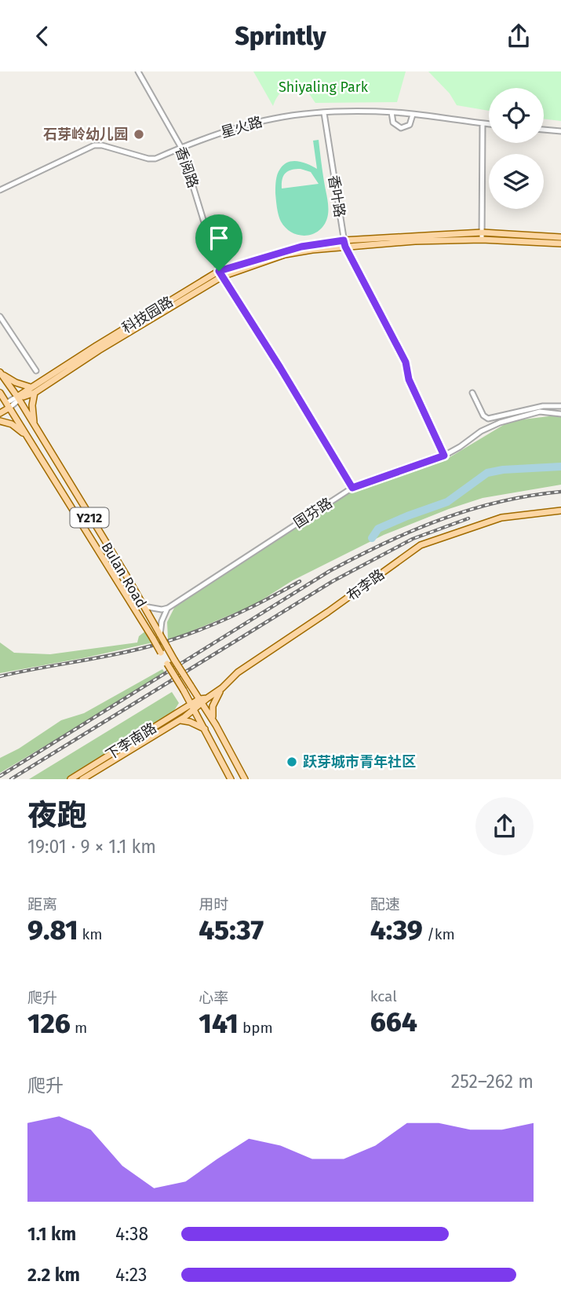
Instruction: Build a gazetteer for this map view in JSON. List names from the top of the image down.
{
  "streets": {
    "main road": [
      "科技园路",
      "Y212",
      "Bulan Road",
      "布李路",
      "下李南路"
    ],
    "street": [
      "星火路",
      "香阅路",
      "香叶路",
      "国芬路"
    ]
  },
  "crossings": [
    ["星火路", "香阅路"],
    ["星火路", "香叶路"],
    ["香阅路", "科技园路"],
    ["香阅路", "国芬路"],
    ["香叶路", "科技园路"],
    ["香叶路", "国芬路"],
    ["科技园路", "Bulan Road"],
    ["Bulan Road", "布李路"],
    ["Bulan Road", "下李南路"],
    ["布李路", "下李南路"]
  ],
  "parks": ["Shiyaling Park"],
  "places": ["石芽岭幼儿园", "跃芽城市青年社区"],
  "page": {
    "header": "Sprintly",
    "heading": ["夜跑", "19:01 · 9 × 1.1 km"],
    "stats": [
      ["距离", "9.81 km"],
      ["用时", "45:37"],
      ["配速", "4:39 /km"],
      ["爬升", "126 m"],
      ["心率", "141 bpm"],
      ["kcal", "664"]
    ],
    "chart": ["爬升", "252–262 m"],
    "list": [
      {
        "name": "1.1 km",
        "note": "4:38"
      },
      {
        "name": "2.2 km",
        "note": "4:23"
      }
    ]
  }
}
